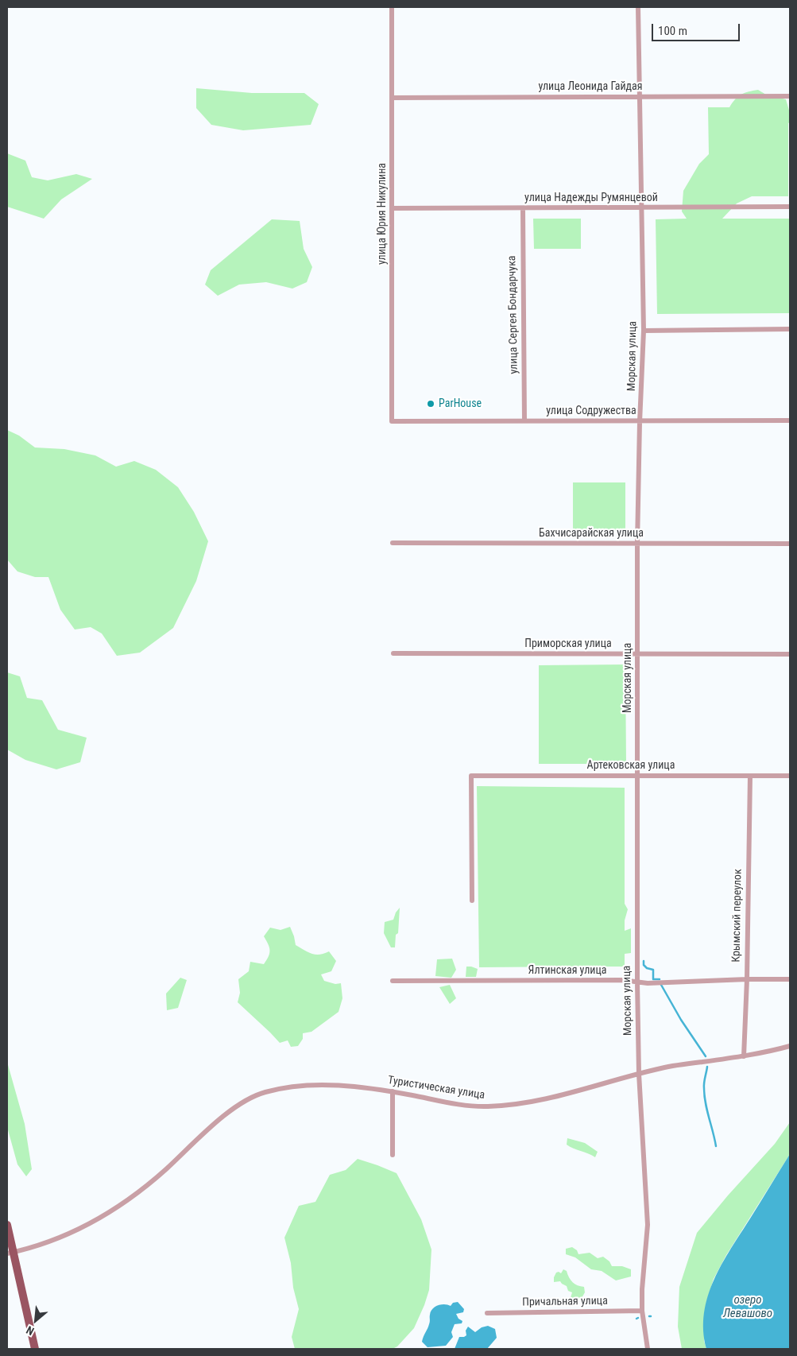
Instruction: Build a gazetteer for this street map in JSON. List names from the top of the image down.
{
  "streets": {
    "street": [
      "улица Леонида Гайдая",
      "улица Надежды Румянцевой",
      "улица Юрия Никулина",
      "улица Сергея Бондарчука",
      "Морская улица",
      "улица Содружества",
      "Бахчисарайская улица",
      "Приморская улица",
      "Артековская улица",
      "Крымский переулок",
      "Ялтинская улица",
      "Туристическая улица",
      "Причальная улица"
    ]
  },
  "crossings": [
    ["улица Леонида Гайдая", "улица Юрия Никулина"],
    ["улица Леонида Гайдая", "Морская улица"],
    ["улица Надежды Румянцевой", "улица Юрия Никулина"],
    ["улица Надежды Румянцевой", "улица Сергея Бондарчука"],
    ["улица Надежды Румянцевой", "Морская улица"],
    ["улица Юрия Никулина", "улица Содружества"],
    ["улица Сергея Бондарчука", "улица Содружества"],
    ["Морская улица", "улица Содружества"],
    ["Морская улица", "Бахчисарайская улица"],
    ["Морская улица", "Приморская улица"],
    ["Морская улица", "Артековская улица"],
    ["Морская улица", "Ялтинская улица"],
    ["Морская улица", "Туристическая улица"],
    ["Морская улица", "Причальная улица"],
    ["Артековская улица", "Крымский переулок"],
    ["Крымский переулок", "Ялтинская улица"],
    ["Крымский переулок", "Туристическая улица"]
  ],
  "water": ["озеро Левашово"],
  "places": ["ParHouse"],
  "scale_bar": "100 m",
  "north": "bottom left"
}
